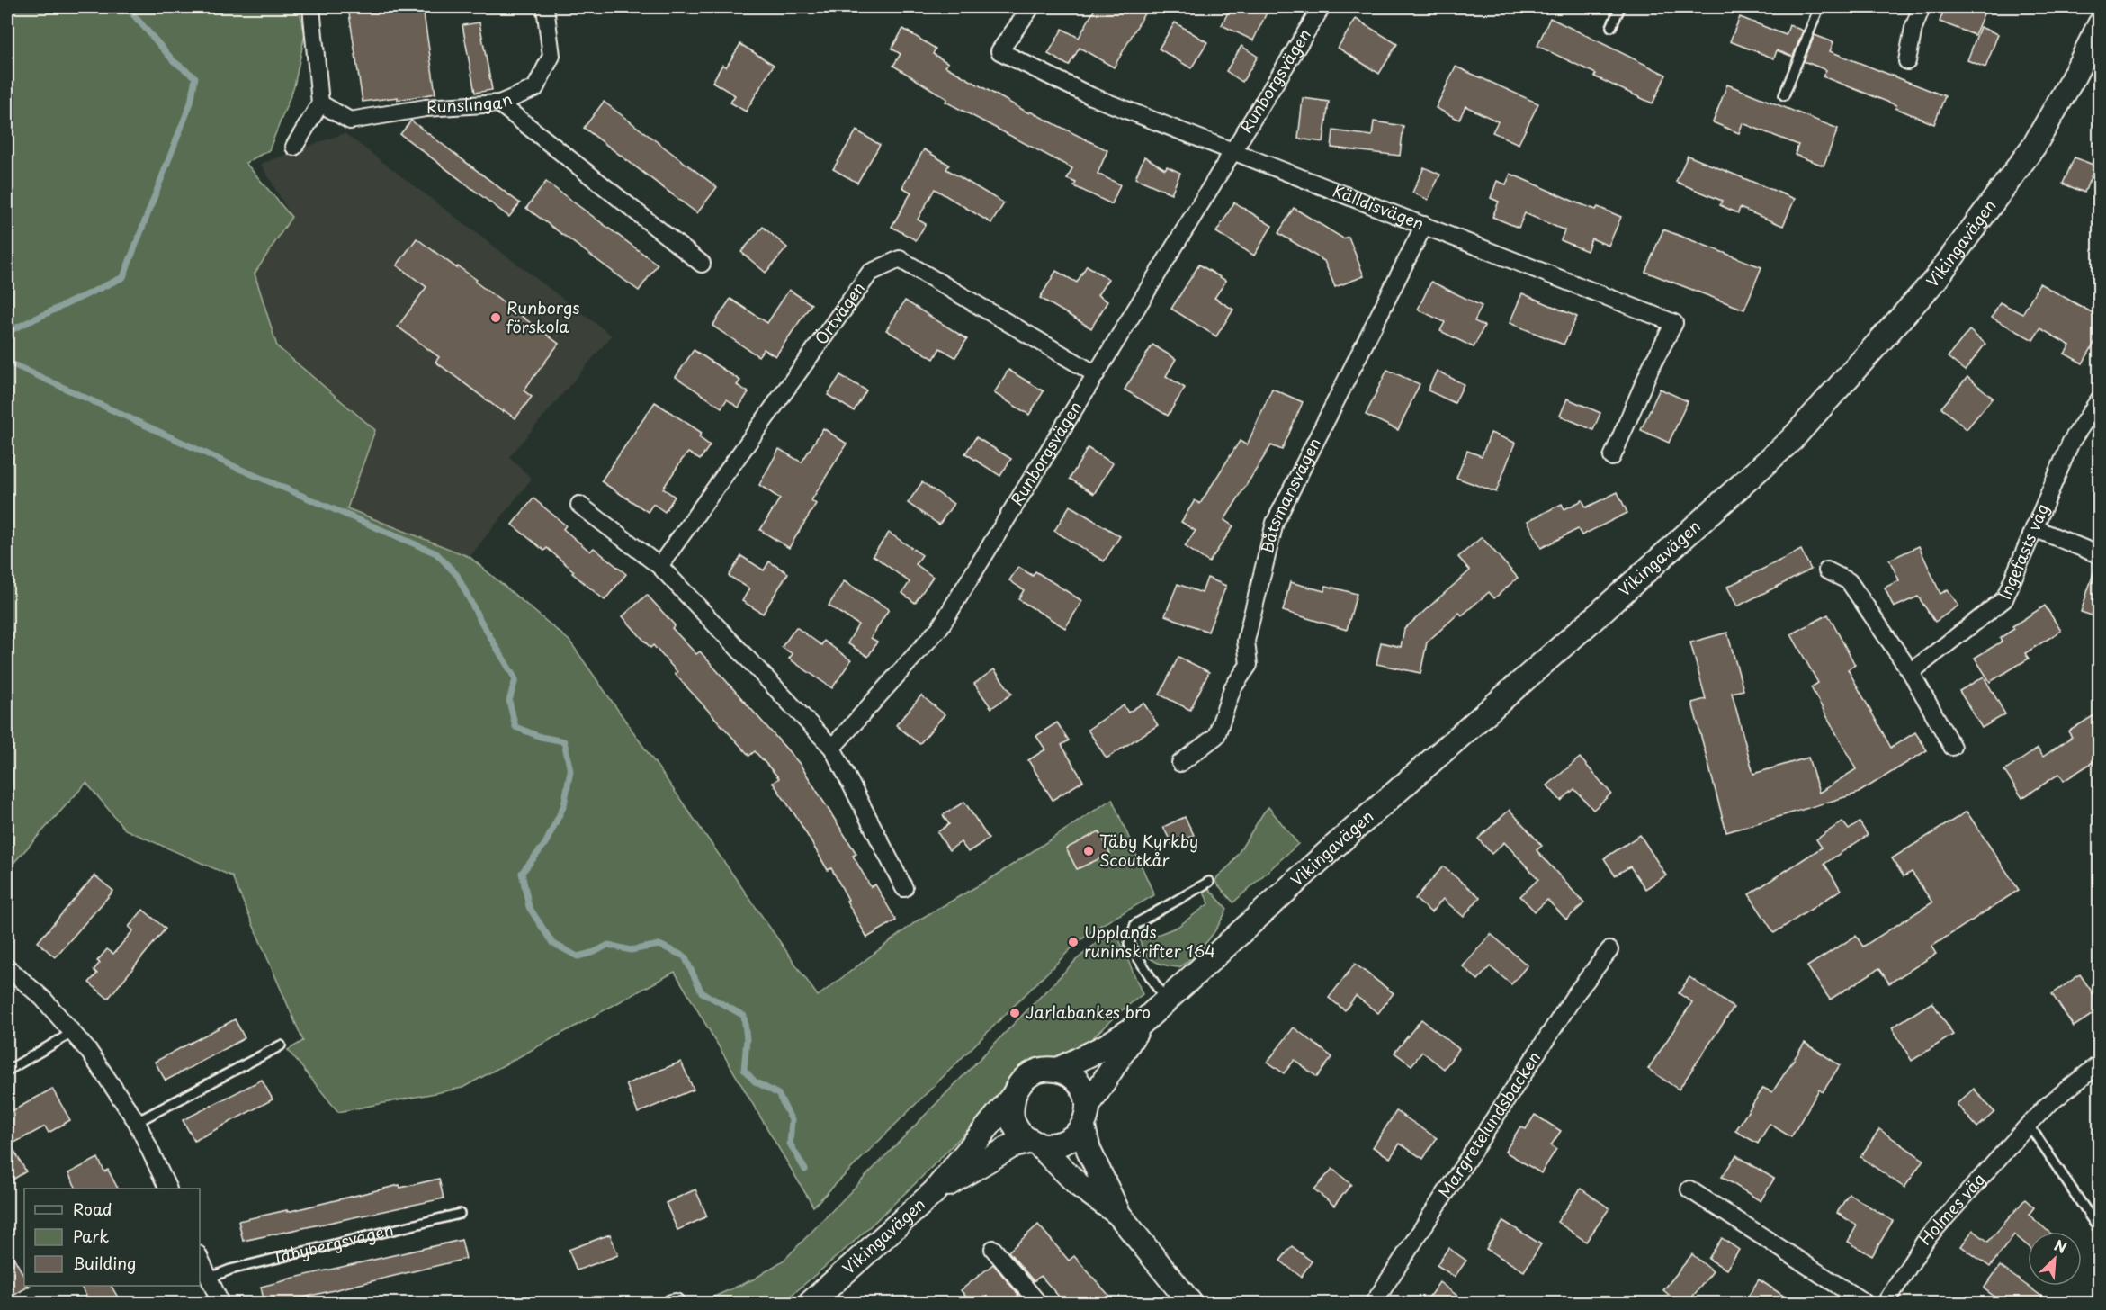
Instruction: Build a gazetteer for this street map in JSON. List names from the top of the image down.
{
  "streets": {
    "main road": ["Vikingavägen"],
    "street": [
      "Runborgsvägen",
      "Runslingan",
      "Källdisvägen",
      "Örtvägen",
      "Båtsmansvägen",
      "Ingefasts väg",
      "Margretelundsbacken",
      "Holmes väg"
    ],
    "lane": ["Täbybergsvägen"]
  },
  "crossings": [
    ["Runborgsvägen", "Källdisvägen"],
    ["Runborgsvägen", "Örtvägen"],
    ["Källdisvägen", "Båtsmansvägen"]
  ],
  "places": [
    "Runborgs förskola",
    "Täby Kyrkby Scoutkår",
    "Upplands runinskrifter 164",
    "Jarlabankes bro"
  ],
  "legend": ["Road", "Park", "Building"],
  "north": "top right"
}
